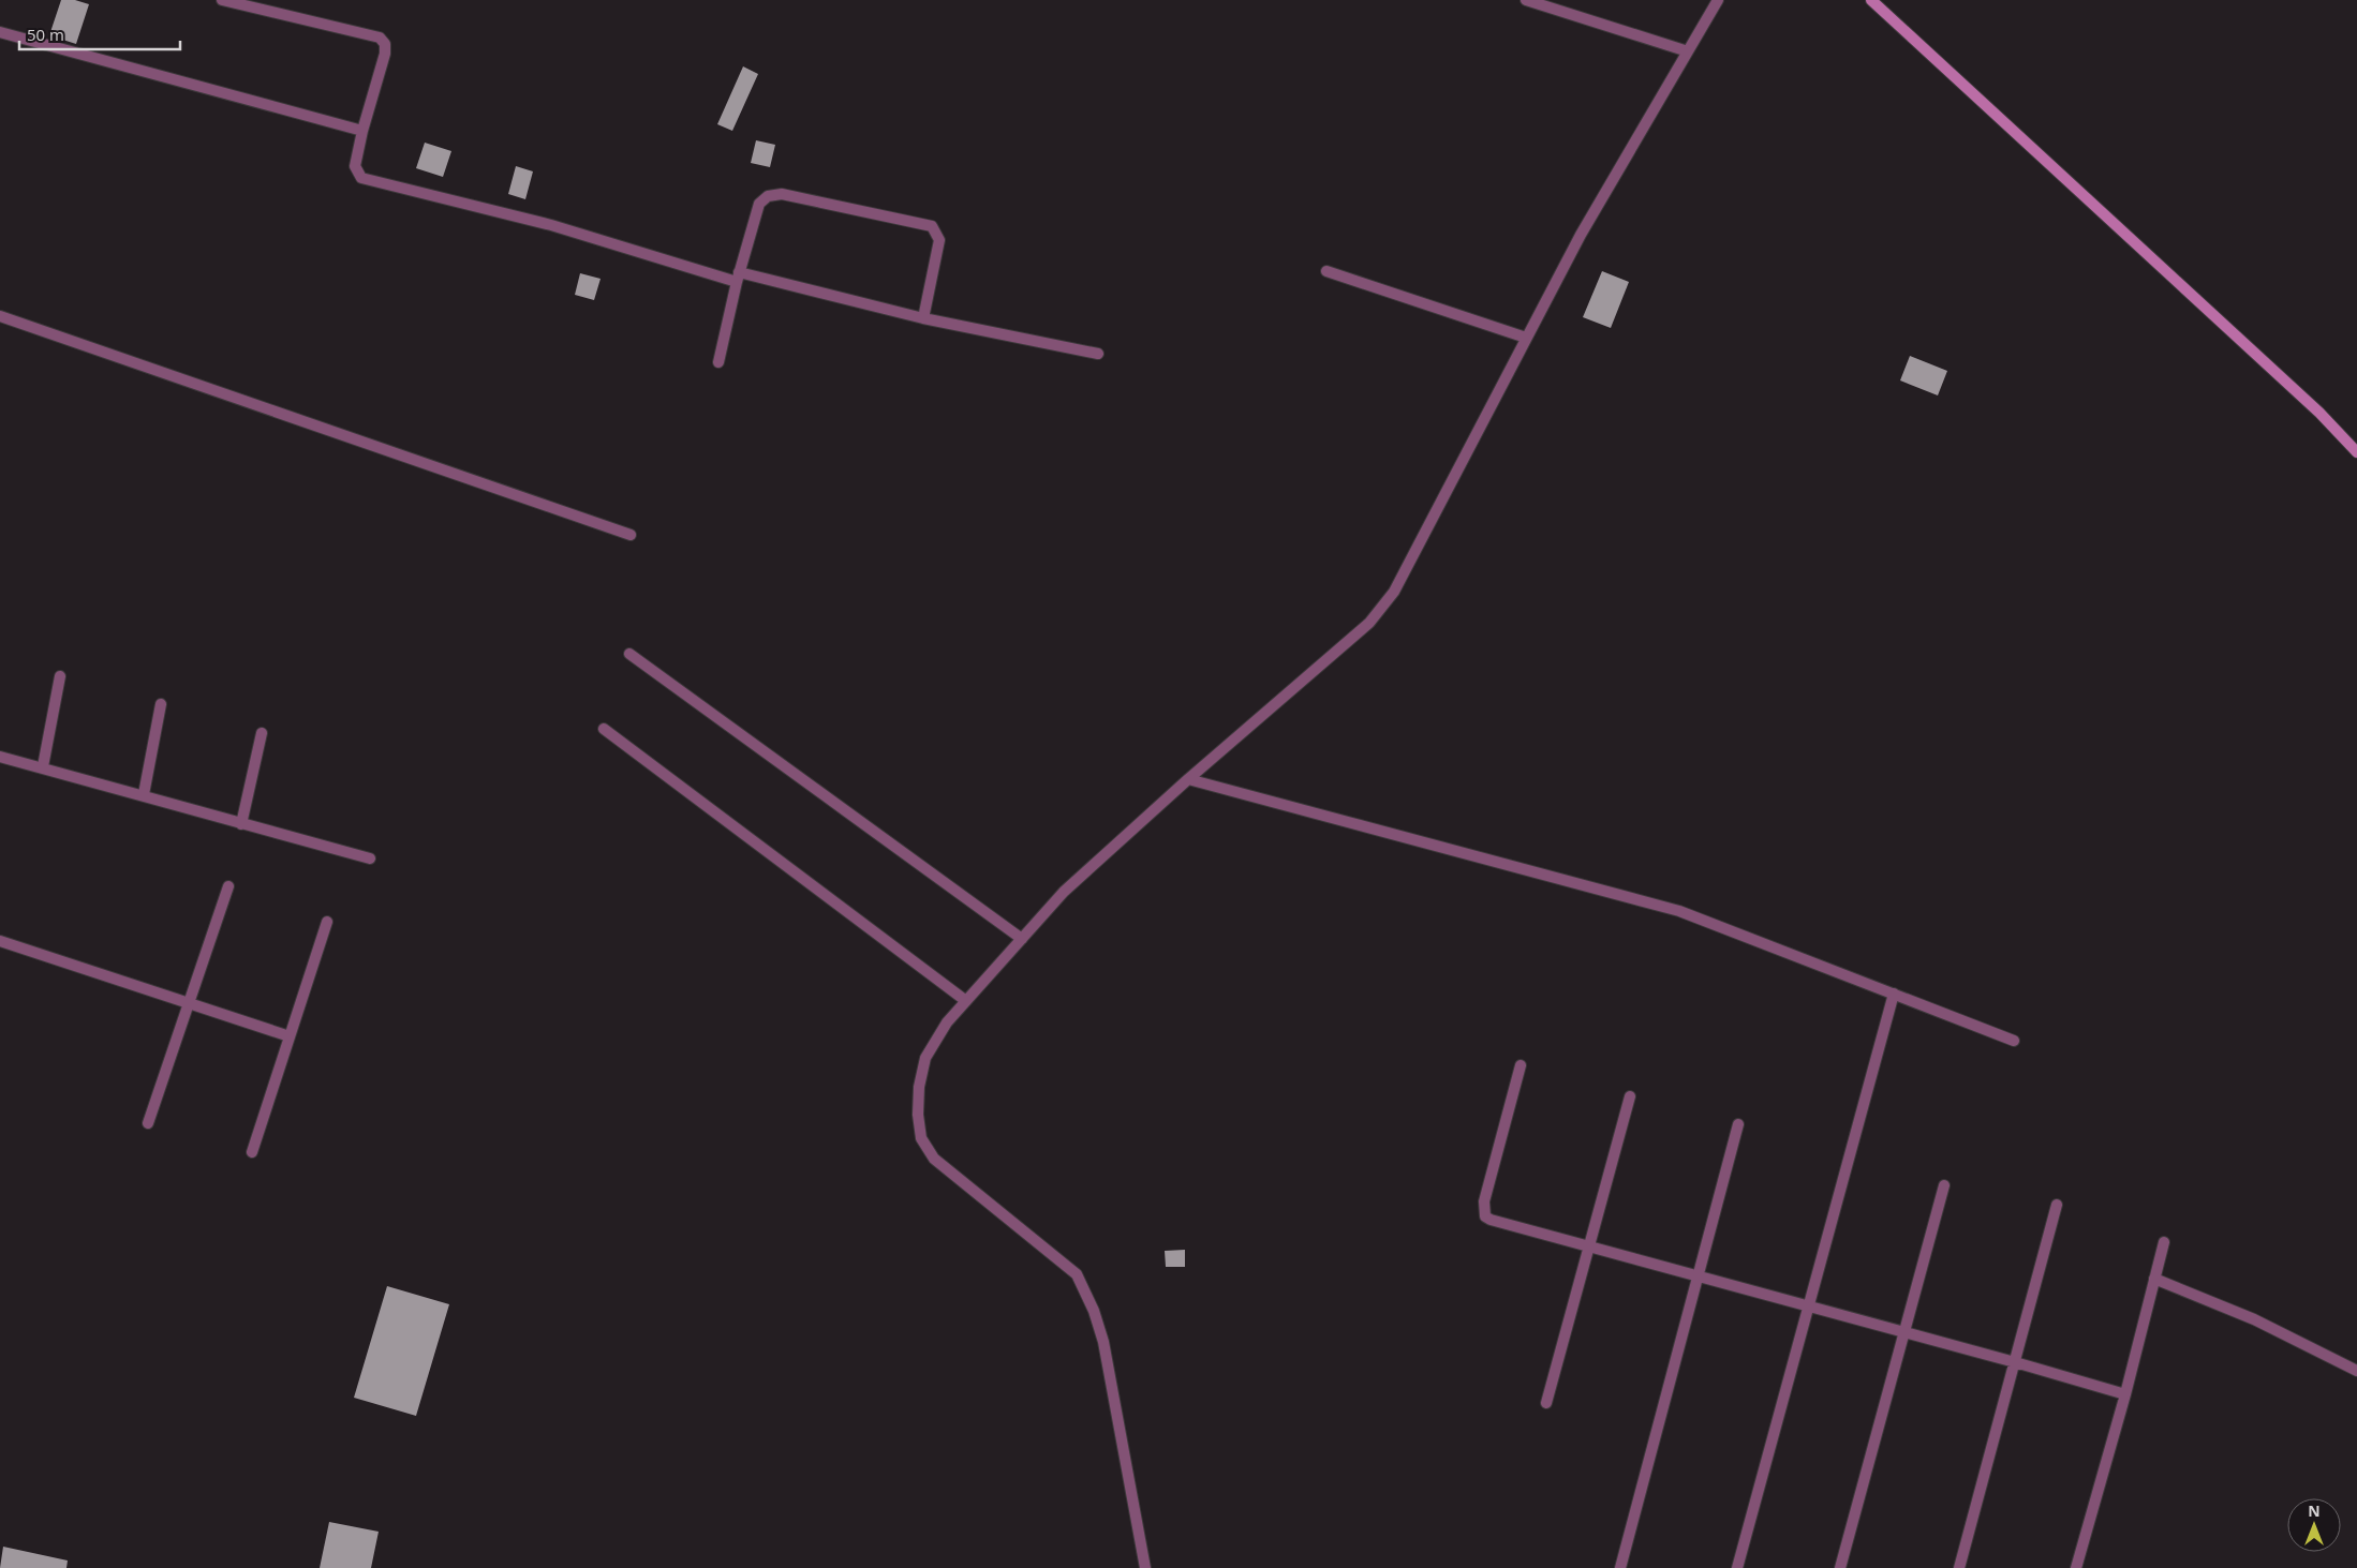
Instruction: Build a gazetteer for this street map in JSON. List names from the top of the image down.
{
  "scale_bar": "50 m",
  "north": "top"
}
